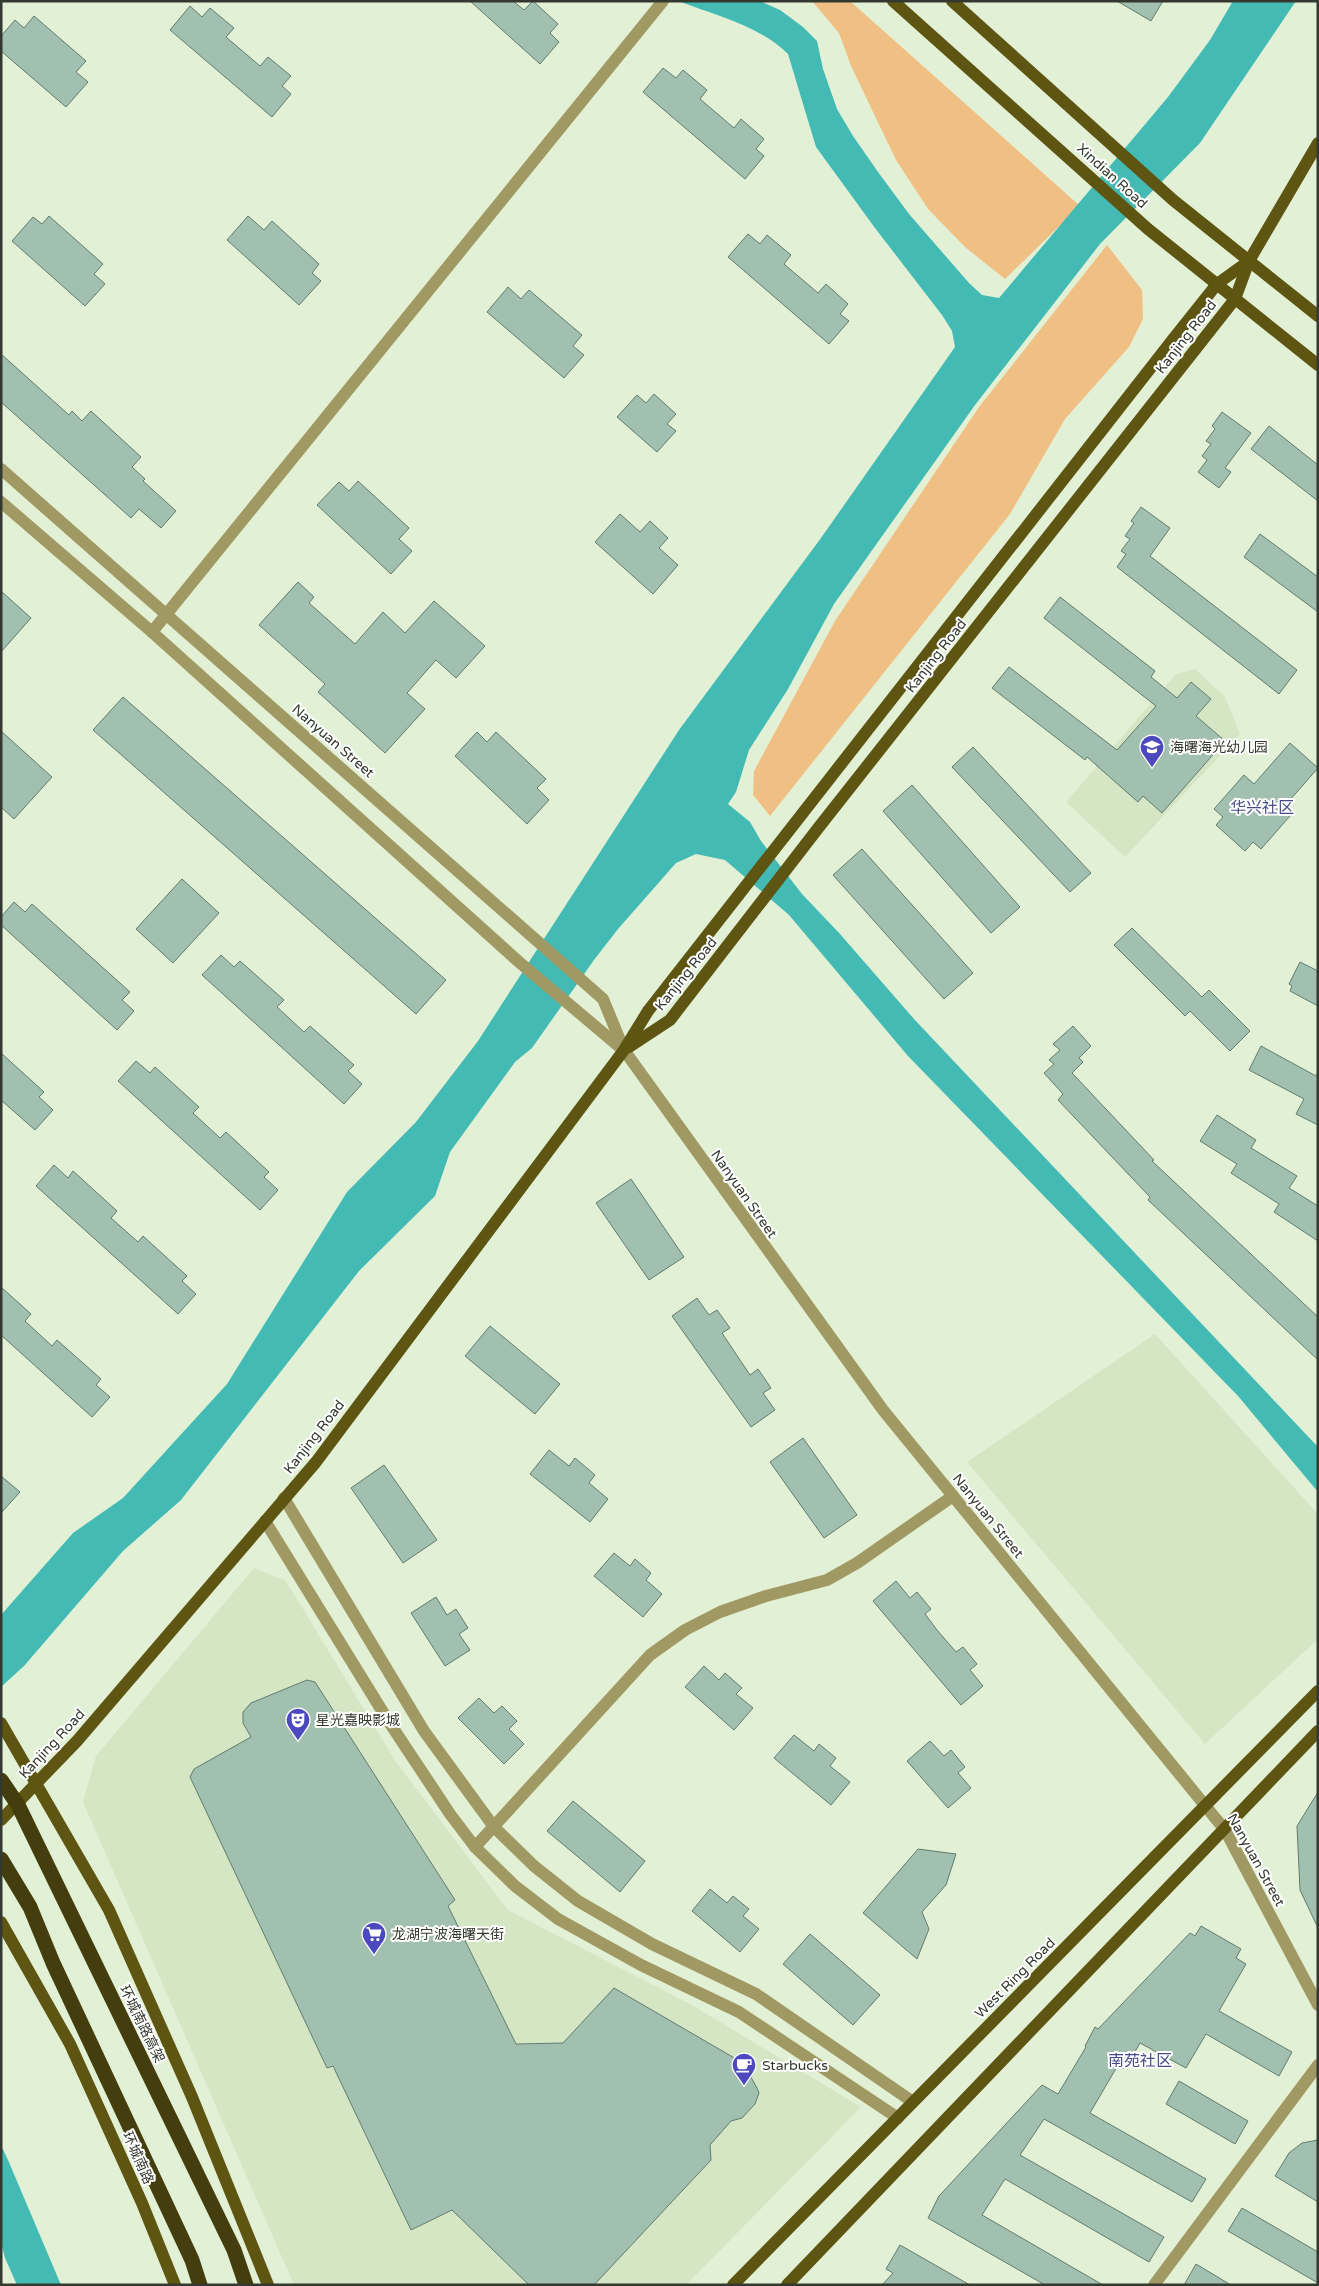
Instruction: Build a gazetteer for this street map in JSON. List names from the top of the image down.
{
  "streets": {
    "highway": ["环城南路高架"],
    "main road": [
      "Xindian Road",
      "Kanjing Road",
      "West Ring Road",
      "环城南路"
    ],
    "street": ["Nanyuan Street"]
  },
  "crossings": [
    ["Xindian Road", "Kanjing Road"],
    ["Kanjing Road", "Nanyuan Street"],
    ["Nanyuan Street", "West Ring Road"]
  ],
  "districts": ["华兴社区", "南苑社区"],
  "places": {
    "school or university": ["海曙海光幼儿园"],
    "theatre": ["星光嘉映影城"],
    "supermarket": ["龙湖宁波海曙天街"],
    "cafe": ["Starbucks"]
  }
}
